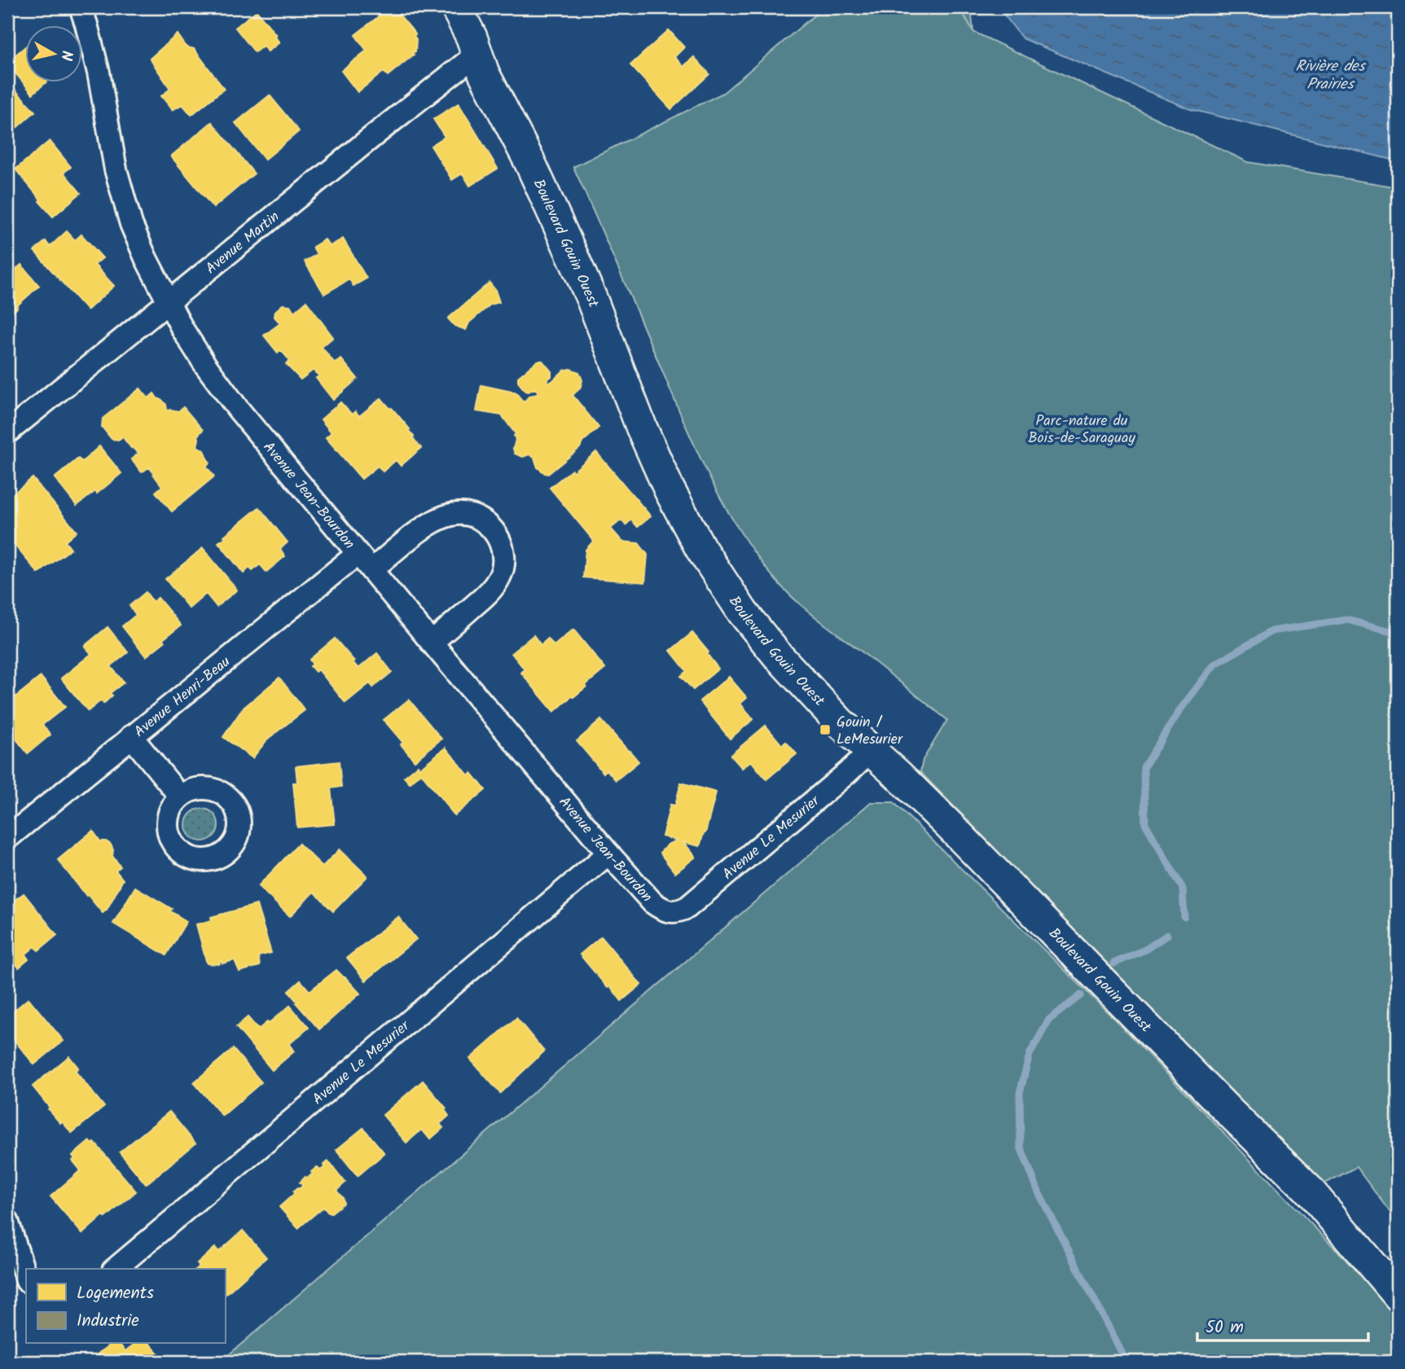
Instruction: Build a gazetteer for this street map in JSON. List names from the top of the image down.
{
  "streets": {
    "street": [
      "Avenue Martin",
      "Boulevard Gouin Ouest",
      "Avenue Jean-Bourdon",
      "Avenue Henri-Beau",
      "Avenue Le Mesurier"
    ]
  },
  "crossings": [
    ["Avenue Martin", "Boulevard Gouin Ouest"],
    ["Avenue Martin", "Avenue Jean-Bourdon"],
    ["Boulevard Gouin Ouest", "Avenue Le Mesurier"],
    ["Avenue Jean-Bourdon", "Avenue Henri-Beau"],
    ["Avenue Jean-Bourdon", "Avenue Le Mesurier"]
  ],
  "water": ["Rivière des Prairies"],
  "parks": ["Parc-nature du Bois-de-Saraguay"],
  "places": {
    "transit": ["Gouin / LeMesurier"]
  },
  "legend": ["Logements", "Industrie"],
  "scale_bar": "50 m",
  "north": "right"
}
